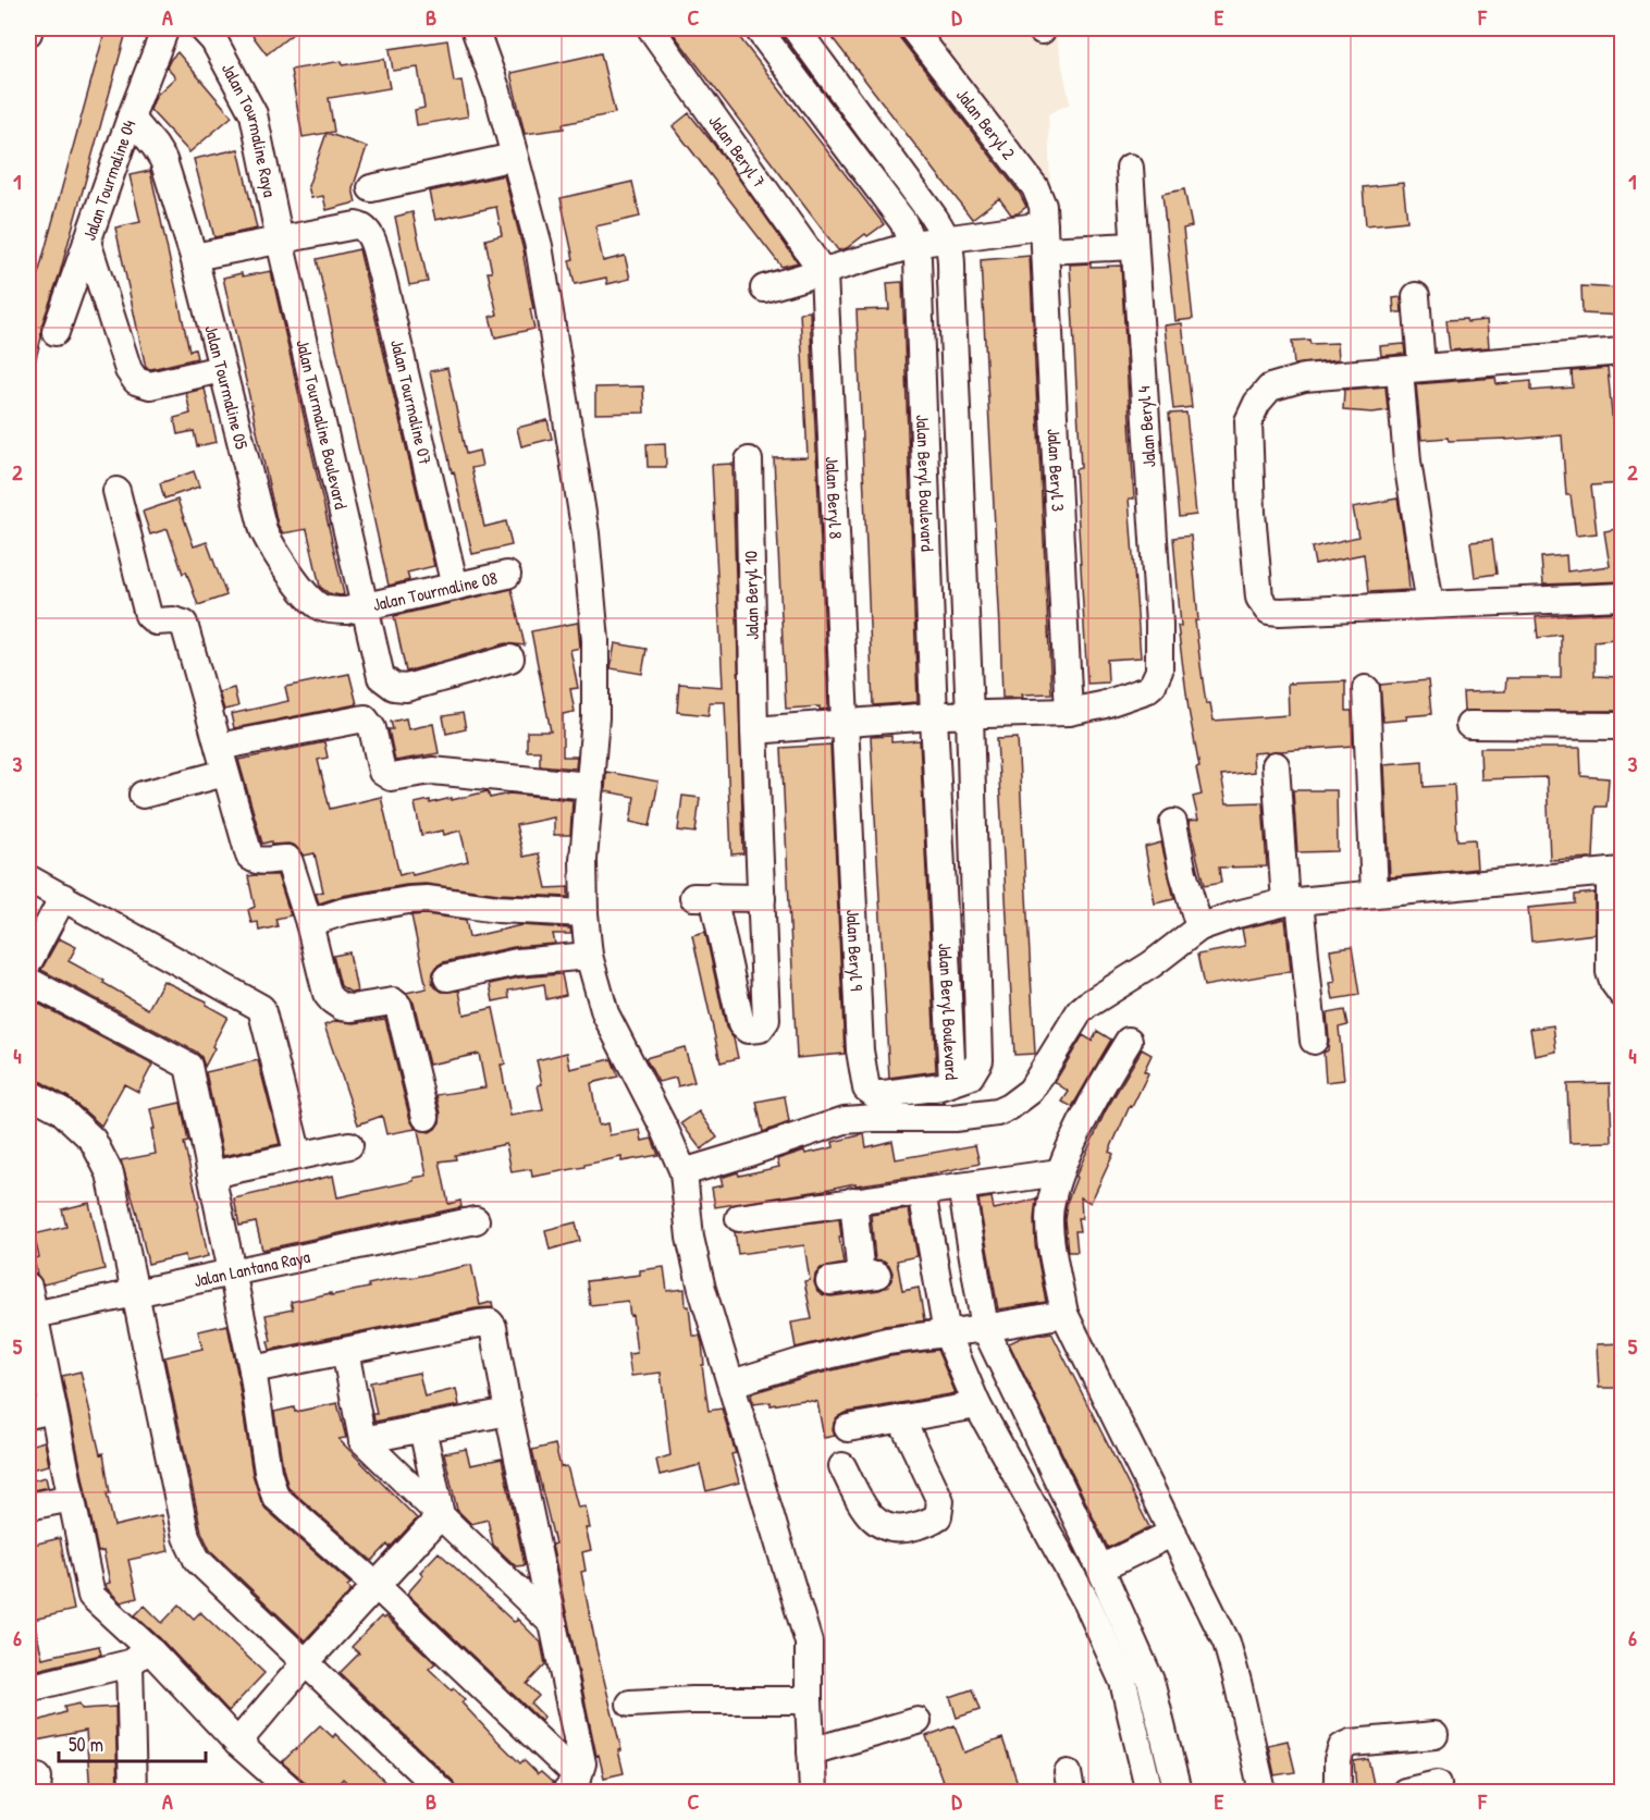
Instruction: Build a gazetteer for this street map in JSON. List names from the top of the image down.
{
  "streets": {
    "street": [
      "Jalan Beryl 2",
      "Jalan Tourmaline Raya",
      "Jalan Beryl 7",
      "Jalan Tourmaline 04",
      "Jalan Tourmaline 05",
      "Jalan Tourmaline 07",
      "Jalan Tourmaline Boulevard",
      "Jalan Beryl 4",
      "Jalan Beryl 3",
      "Jalan Beryl Boulevard",
      "Jalan Beryl 8",
      "Jalan Tourmaline 08",
      "Jalan Beryl 10",
      "Jalan Beryl 9",
      "Jalan Lantana Raya"
    ]
  },
  "crossings": [
    ["Jalan Beryl 2", "Jalan Beryl 3"],
    ["Jalan Tourmaline Raya", "Jalan Tourmaline 07"],
    ["Jalan Tourmaline Raya", "Jalan Tourmaline Boulevard"],
    ["Jalan Beryl 7", "Jalan Beryl 8"],
    ["Jalan Tourmaline 04", "Jalan Tourmaline 05"],
    ["Jalan Tourmaline 05", "Jalan Tourmaline Boulevard"],
    ["Jalan Tourmaline 05", "Jalan Tourmaline 08"],
    ["Jalan Tourmaline 07", "Jalan Tourmaline Boulevard"],
    ["Jalan Tourmaline 07", "Jalan Tourmaline 08"],
    ["Jalan Tourmaline Boulevard", "Jalan Tourmaline 08"],
    ["Jalan Beryl 4", "Jalan Beryl 3"],
    ["Jalan Beryl Boulevard", "Jalan Beryl 9"],
    ["Jalan Beryl 8", "Jalan Beryl 9"]
  ],
  "scale_bar": "50 m",
  "grid": {
    "columns": [
      "A",
      "B",
      "C",
      "D",
      "E",
      "F"
    ],
    "rows": [
      "1",
      "2",
      "3",
      "4",
      "5",
      "6"
    ]
  }
}
